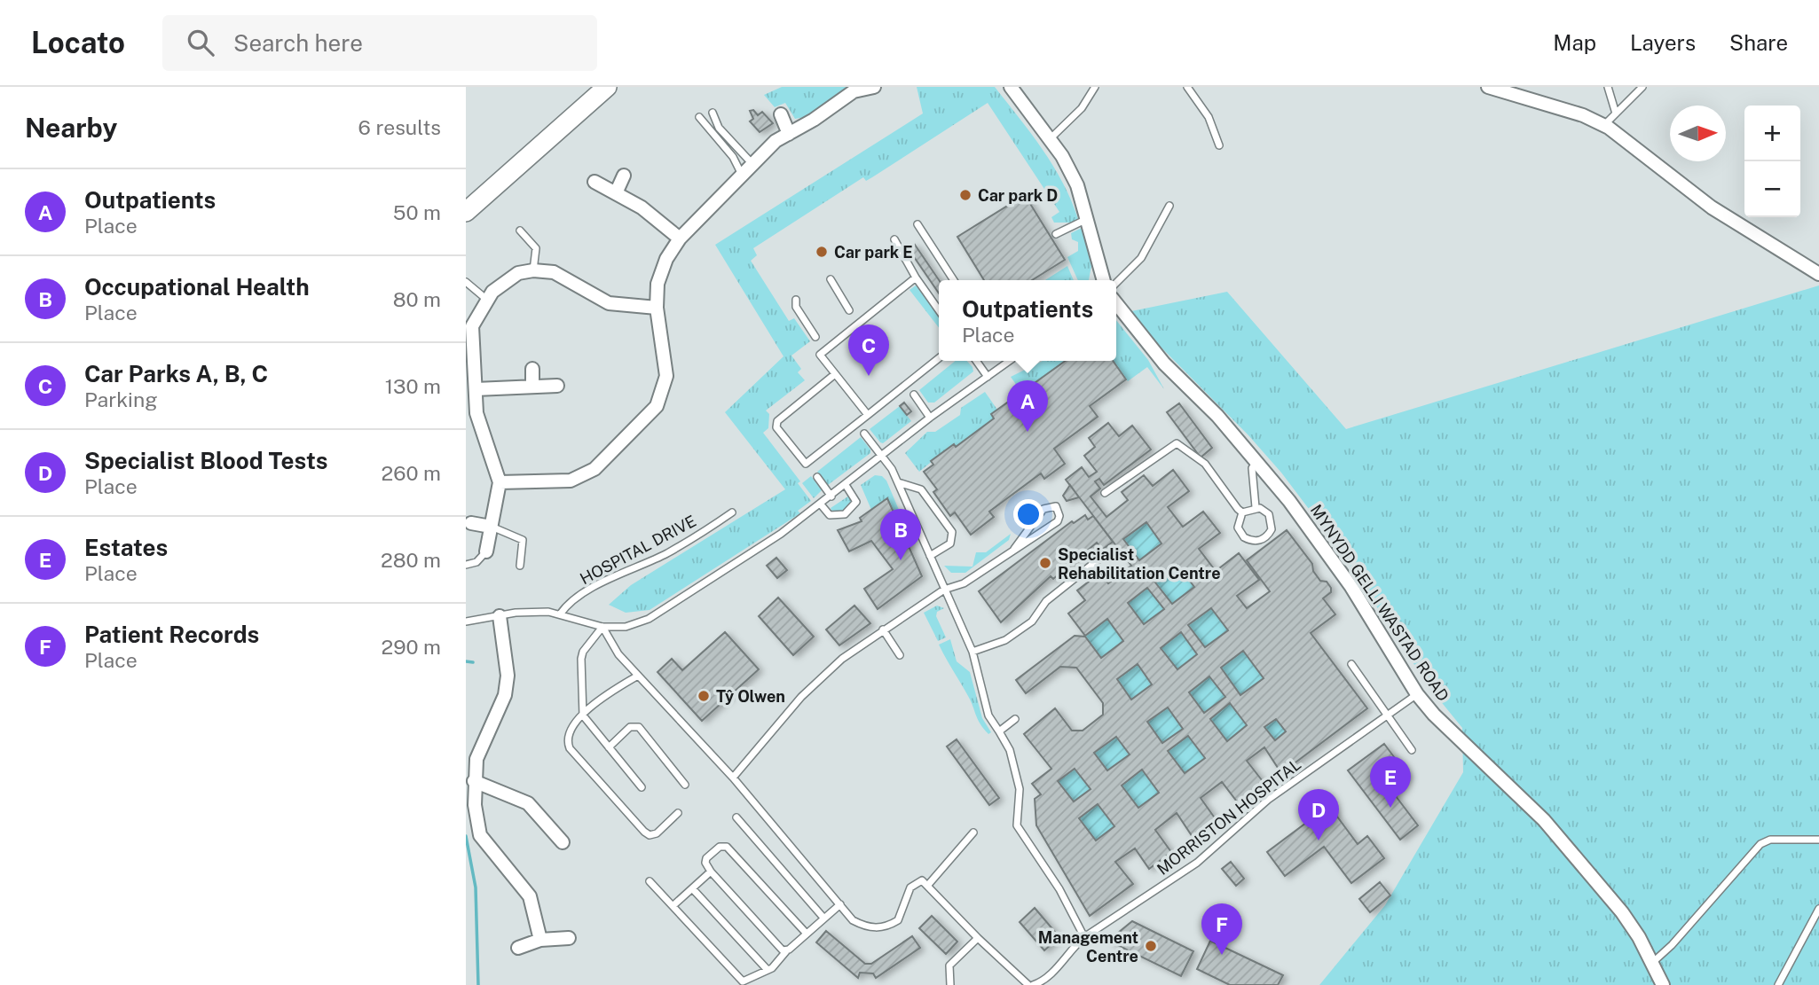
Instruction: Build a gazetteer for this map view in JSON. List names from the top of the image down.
{
  "streets": {
    "street": ["MYNYDD GELLI WASTAD ROAD"],
    "lane": ["HOSPITAL DRIVE", "MORRISTON HOSPITAL"]
  },
  "crossings": [
    ["MYNYDD GELLI WASTAD ROAD", "MORRISTON HOSPITAL"]
  ],
  "places": [
    "Car park D",
    "Car park E",
    "Specialist Rehabilitation Centre",
    "Tŷ Olwen",
    "Management Centre"
  ],
  "north": "right",
  "page": {
    "header": "Locato",
    "search": "Search here",
    "nav": ["Map", "Layers", "Share"],
    "heading": ["Nearby", "6 results"],
    "map_buttons": ["+", "−"],
    "list": [
      {
        "mark": "A",
        "name": "Outpatients",
        "note": "Place",
        "value": "50 m"
      },
      {
        "mark": "B",
        "name": "Occupational Health",
        "note": "Place",
        "value": "80 m"
      },
      {
        "mark": "C",
        "name": "Car Parks A, B, C",
        "note": "Parking",
        "value": "130 m"
      },
      {
        "mark": "D",
        "name": "Specialist Blood Tests",
        "note": "Place",
        "value": "260 m"
      },
      {
        "mark": "E",
        "name": "Estates",
        "note": "Place",
        "value": "280 m"
      },
      {
        "mark": "F",
        "name": "Patient Records",
        "note": "Place",
        "value": "290 m"
      }
    ],
    "popup": ["Outpatients", "Place"],
    "pins": [
      "C",
      "A",
      "B",
      "E",
      "D",
      "F"
    ]
  }
}
